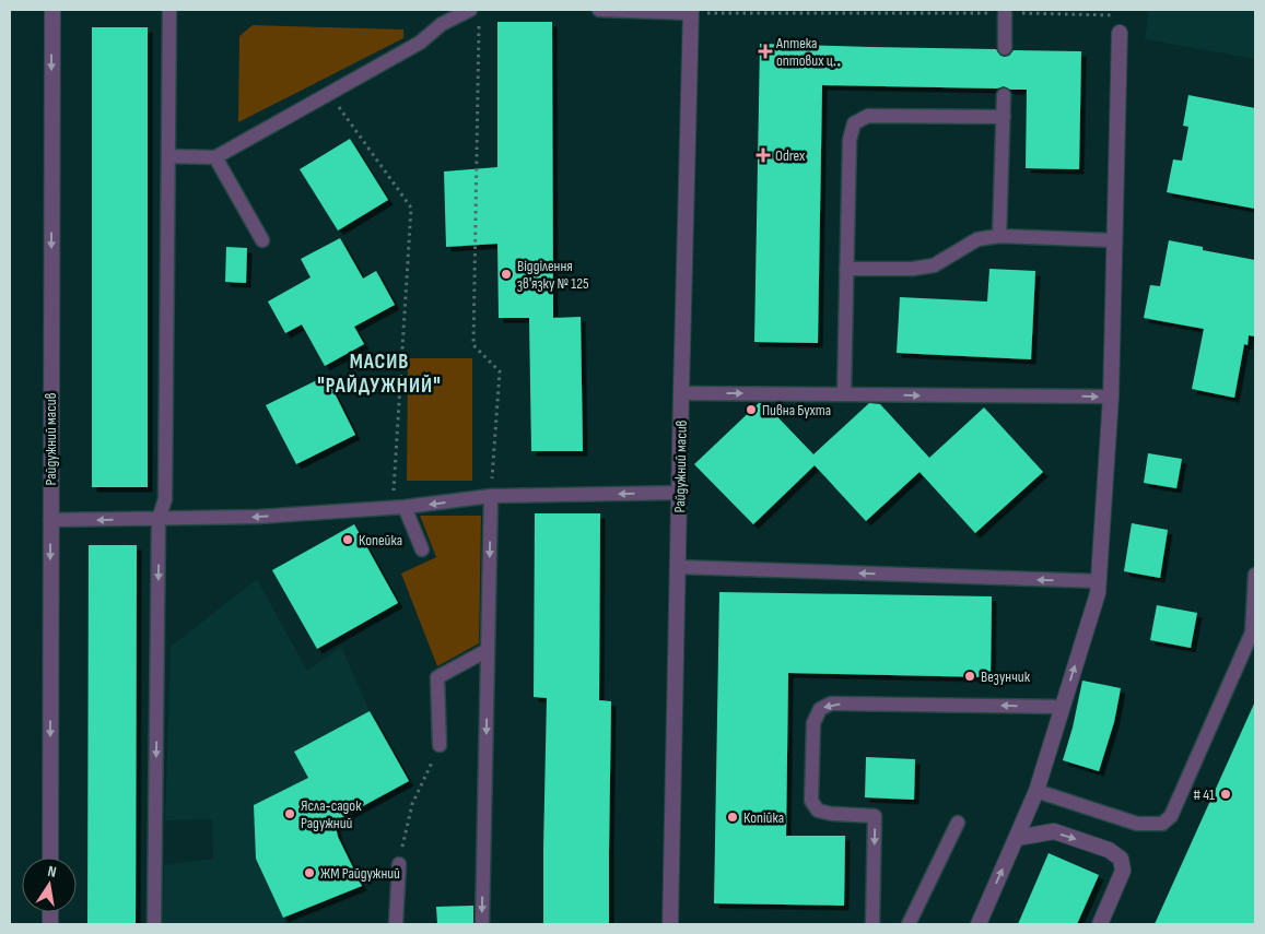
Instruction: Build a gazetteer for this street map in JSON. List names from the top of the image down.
{
  "streets": {
    "street": ["Райдужний масив"]
  },
  "one_way": ["Райдужний масив"],
  "districts": ["МАСИВ \"РАЙДУЖНИЙ\""],
  "places": {
    "health": ["Аптека оптових ц‥", "Odrex"],
    "other": [
      "Відділення зв'язку № 125",
      "Пивна Бухта",
      "Копейка",
      "Везунчик",
      "# 41",
      "Ясла-садок Радужний",
      "Копійка",
      "ЖМ Райдужний"
    ]
  },
  "north": "top"
}
